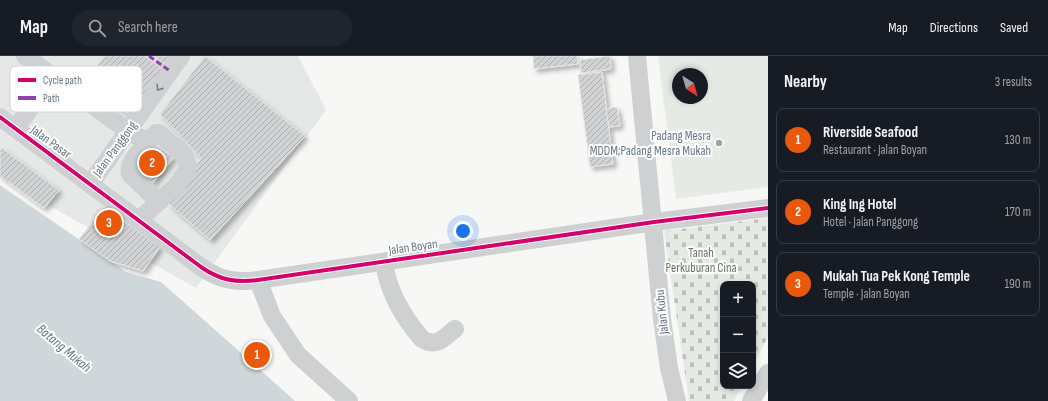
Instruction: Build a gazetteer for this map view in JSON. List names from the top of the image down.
{
  "streets": {
    "street": [
      "Jalan Pasar",
      "Jalan Panggong",
      "Jalan Boyan",
      "Jalan Kubu"
    ]
  },
  "crossings": [
    ["Jalan Pasar", "Jalan Panggong"],
    ["Jalan Pasar", "Jalan Boyan"],
    ["Jalan Panggong", "Jalan Boyan"],
    ["Jalan Boyan", "Jalan Kubu"]
  ],
  "one_way": ["Jalan Panggong"],
  "water": ["Batang Mukah"],
  "parks": ["Tanah Perkuburan Cina"],
  "places": ["Padang Mesra MDDM;Padang Mesra Mukah"],
  "legend": ["Cycle path", "Path"],
  "north": "bottom right",
  "page": {
    "header": "Map",
    "search": "Search here",
    "nav": ["Map", "Directions", "Saved"],
    "heading": ["Nearby", "3 results"],
    "list": [
      {
        "mark": "1",
        "name": "Riverside Seafood",
        "note": "Restaurant · Jalan Boyan",
        "value": "130 m"
      },
      {
        "mark": "2",
        "name": "King Ing Hotel",
        "note": "Hotel · Jalan Panggong",
        "value": "170 m"
      },
      {
        "mark": "3",
        "name": "Mukah Tua Pek Kong Temple",
        "note": "Temple · Jalan Boyan",
        "value": "190 m"
      }
    ],
    "pins": ["2", "3", "1"],
    "map_buttons": ["+", "−"]
  }
}
